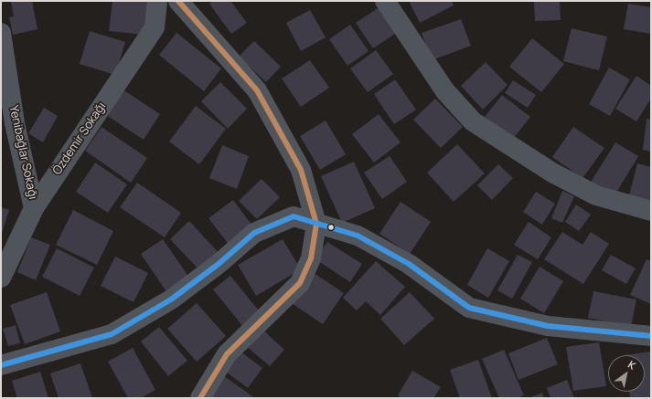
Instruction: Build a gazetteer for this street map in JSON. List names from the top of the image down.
{
  "streets": {
    "street": ["Özdemir Sokağı", "Yenibağlar Sokağı"]
  },
  "crossings": [
    ["Özdemir Sokağı", "Yenibağlar Sokağı"]
  ],
  "north": "top right"
}
